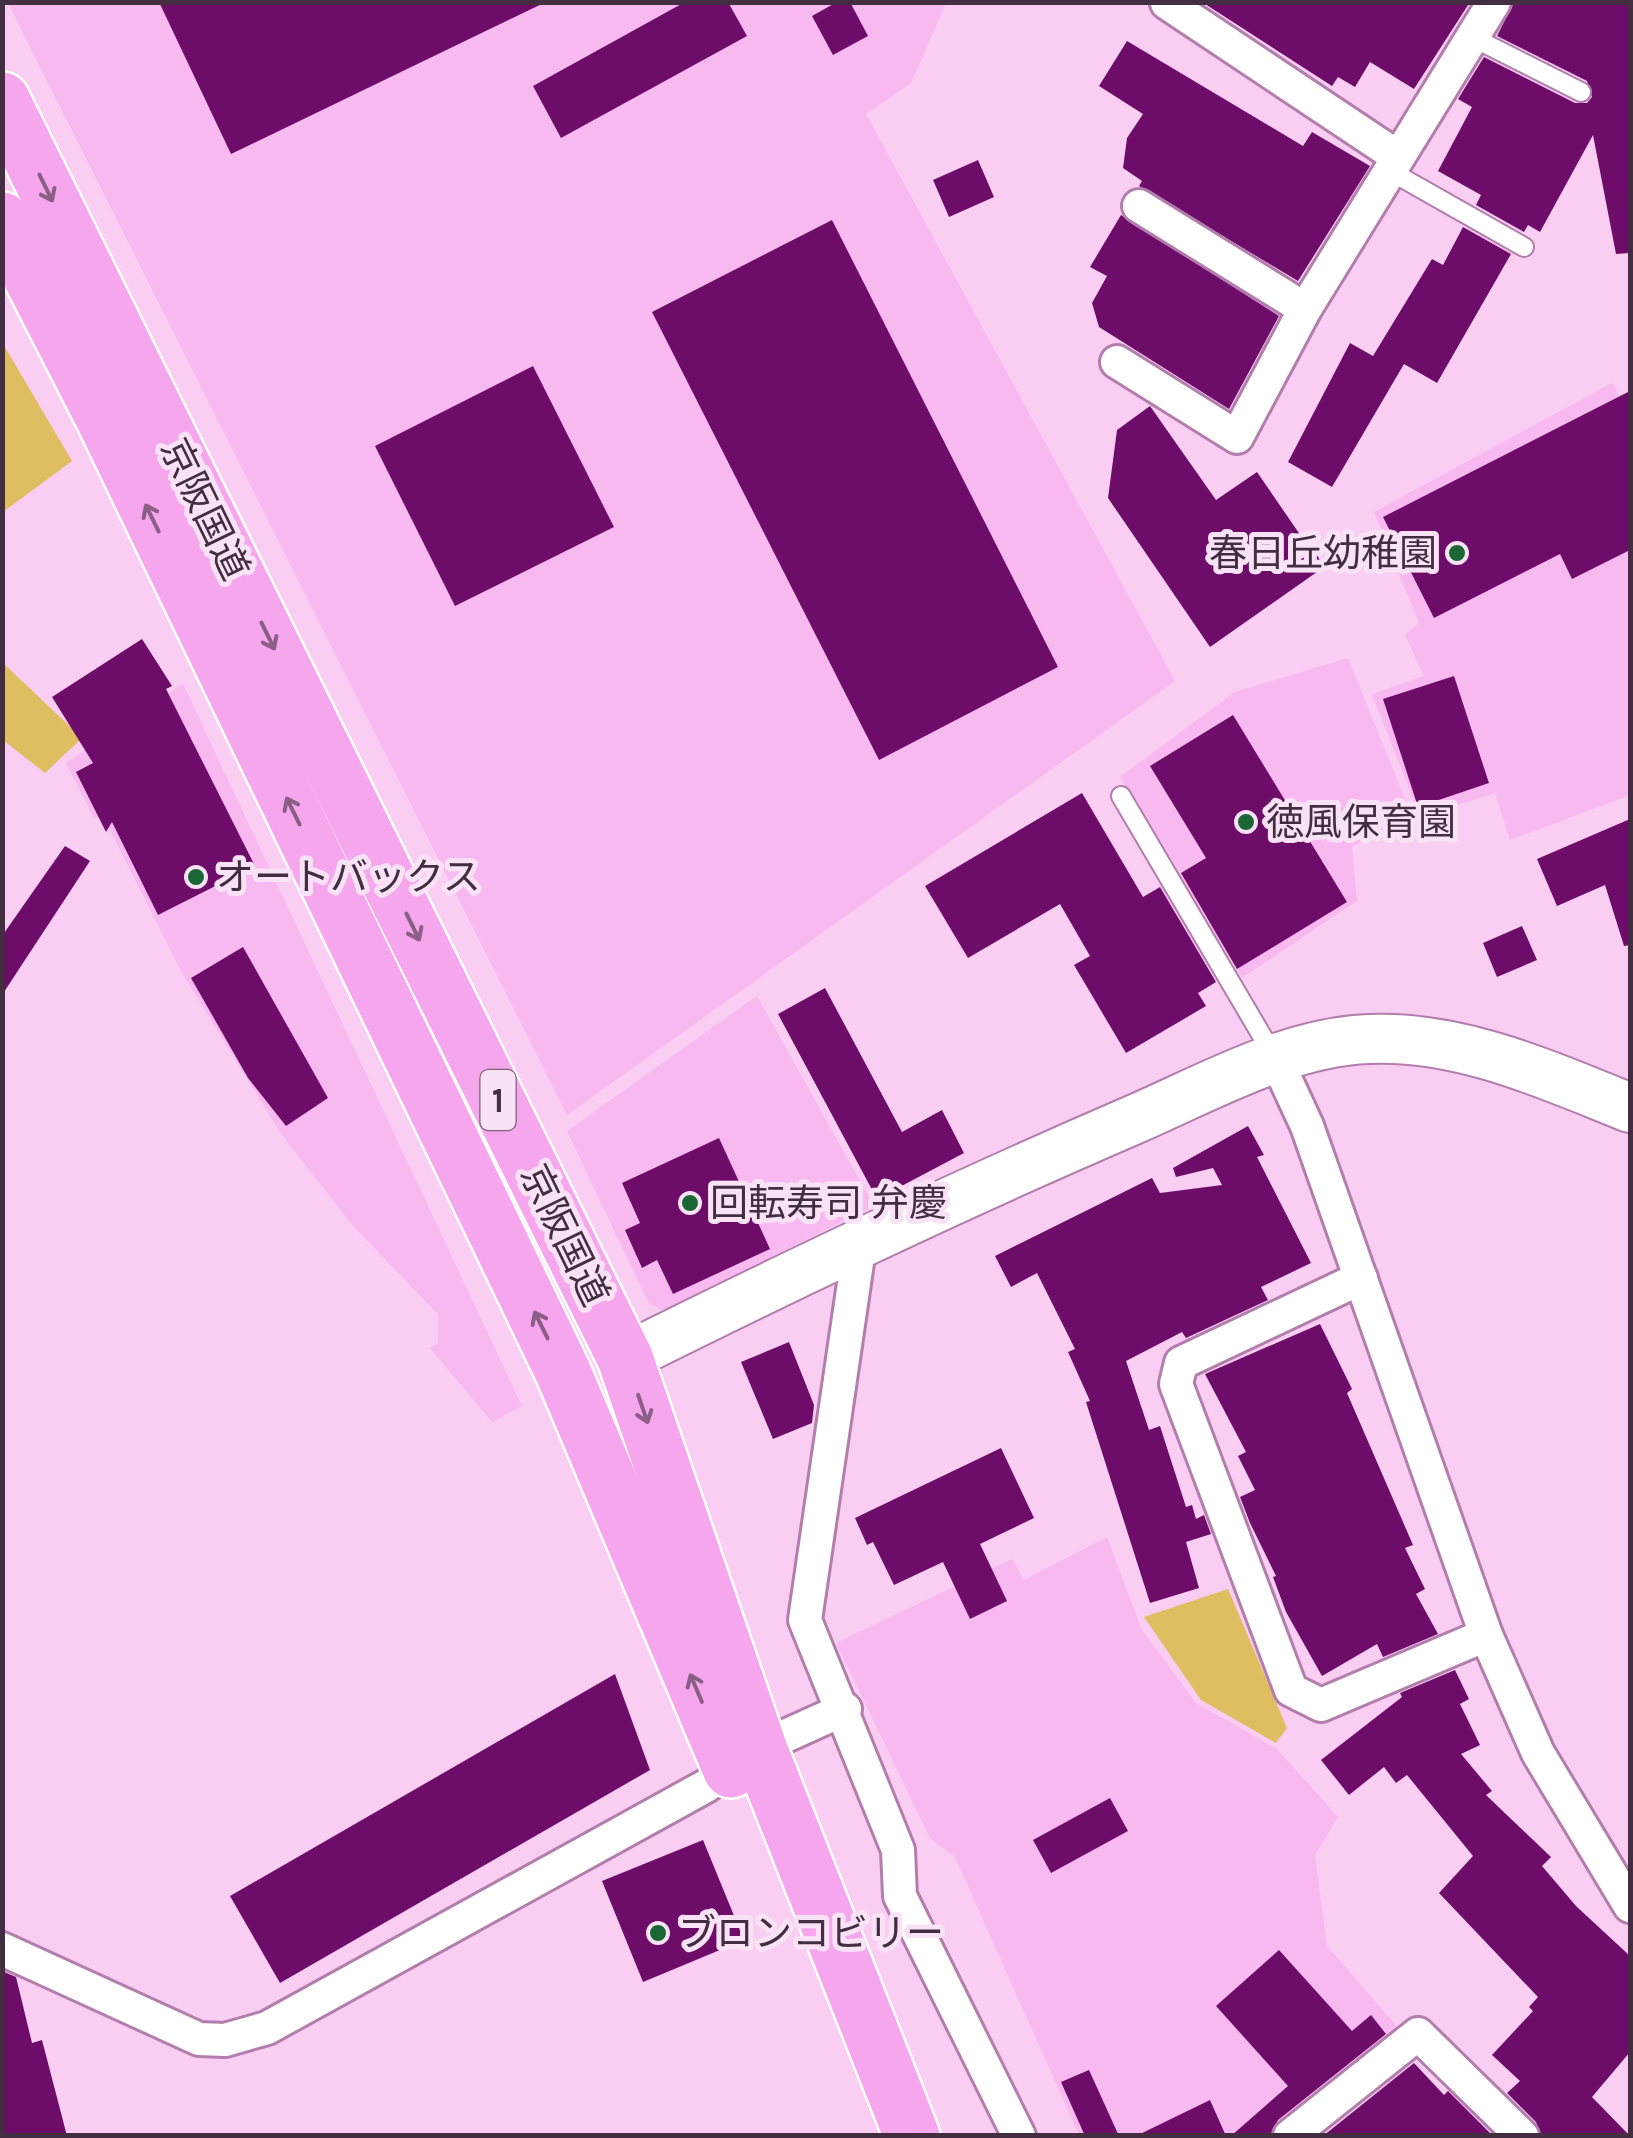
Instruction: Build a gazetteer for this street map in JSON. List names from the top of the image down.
{
  "streets": {
    "highway": ["京阪国道", "1"]
  },
  "places": [
    "春日丘幼稚園",
    "徳風保育園",
    "オートバックス",
    "回転寿司 弁慶",
    "ブロンコビリー"
  ]
}
